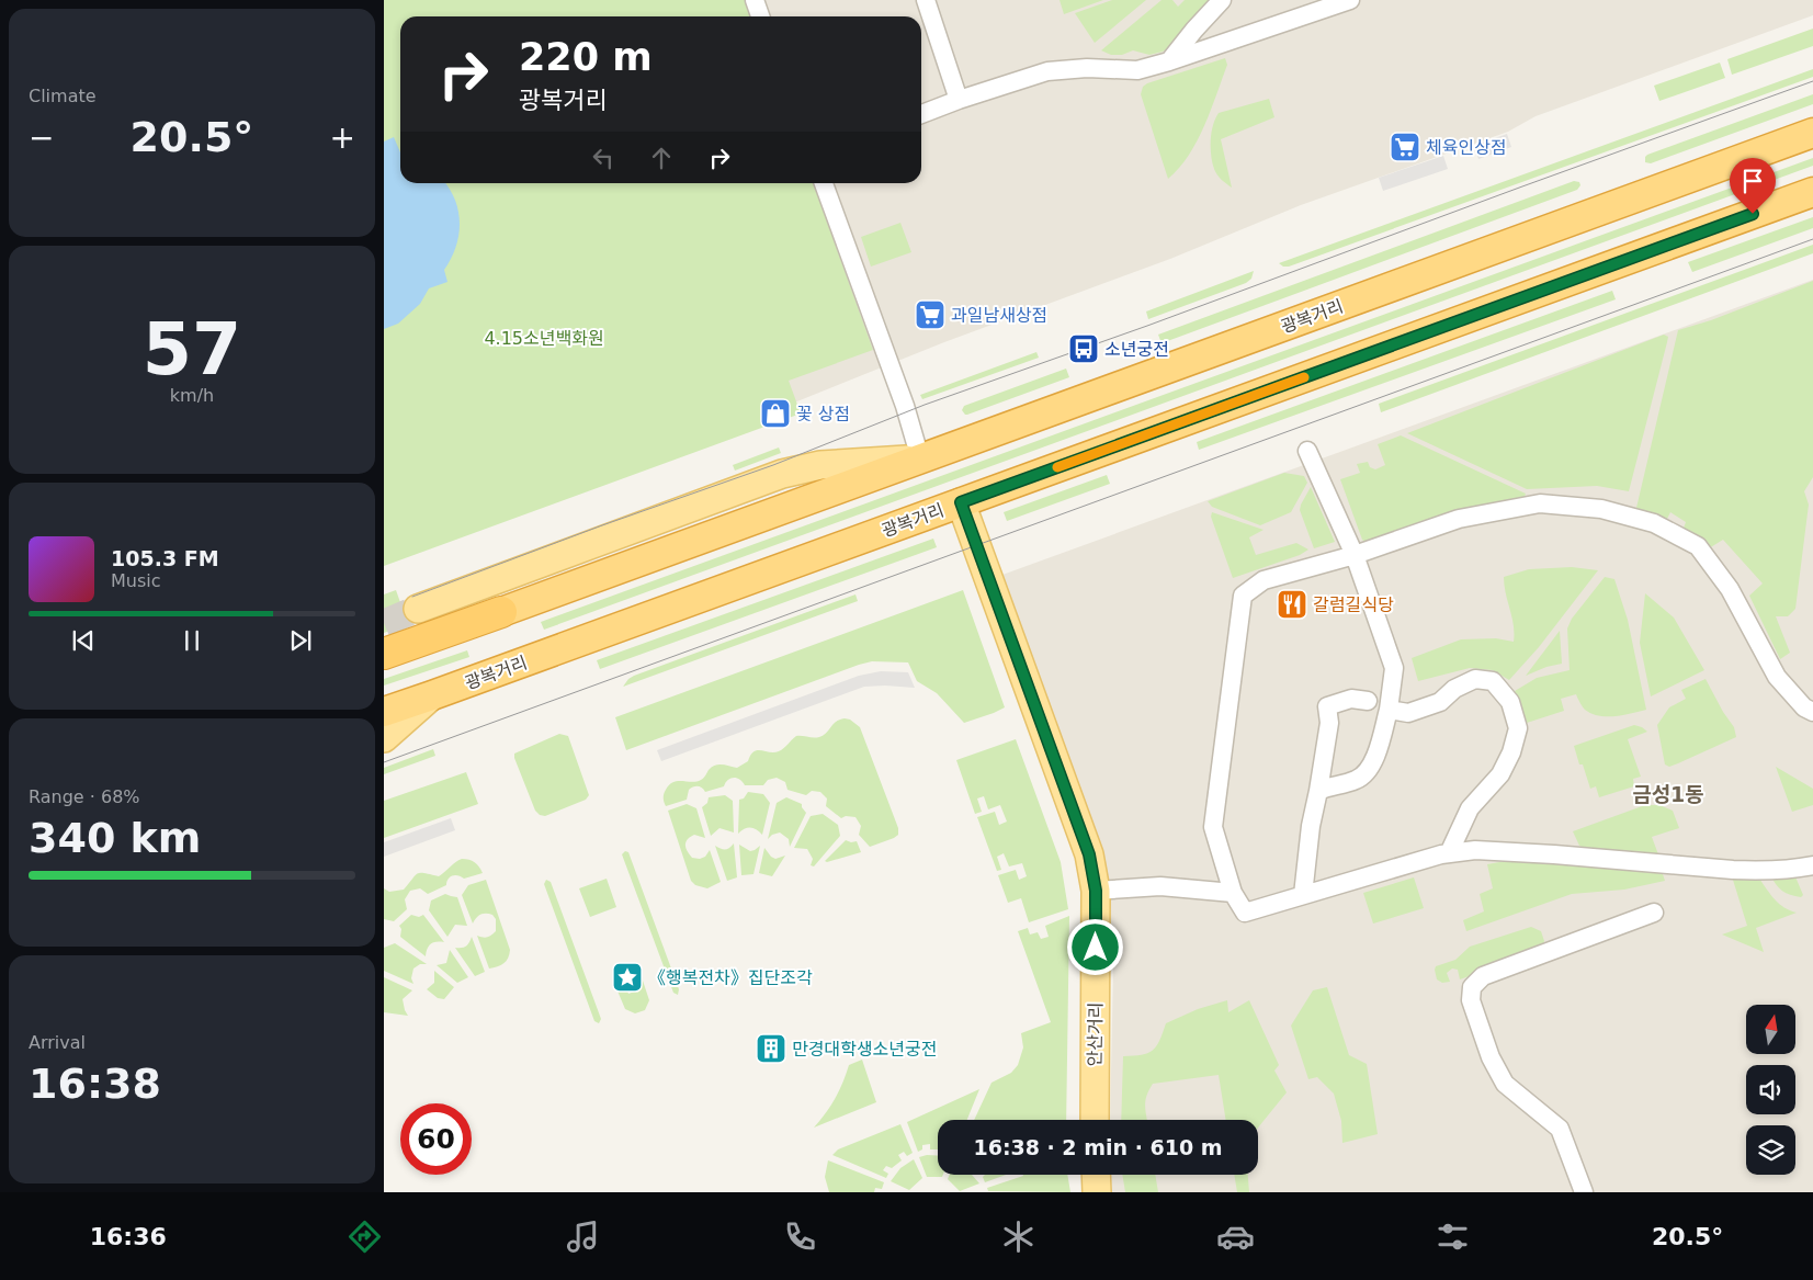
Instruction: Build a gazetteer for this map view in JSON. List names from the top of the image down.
{
  "streets": {
    "highway": ["광복거리"],
    "main road": ["안산거리"]
  },
  "crossings": [
    ["광복거리", "안산거리"]
  ],
  "districts": ["금성1동"],
  "parks": ["4.15소년백화원"],
  "places": {
    "supermarket": ["체육인상점", "과일남새상점"],
    "bus stop": ["소년궁전"],
    "shop": ["꽃 상점"],
    "restaurant": ["갈럼길식당"],
    "place": ["《행복전차》집단조각"],
    "building": ["만경대학생소년궁전"]
  },
  "north": "top",
  "page": {
    "tile": [
      "Climate",
      ["57", "km/h"],
      ["Range · 68%", "340 km"],
      ["Arrival", "16:38"]
    ],
    "turn": ["220 m", "광복거리"],
    "heat": ["−", "20.5°", "+"],
    "song": ["105.3 FM", "Music"],
    "limit": "60",
    "trip": "16:38 · 2 min · 610 m",
    "tabs": ["16:36", "20.5°"]
  }
}
